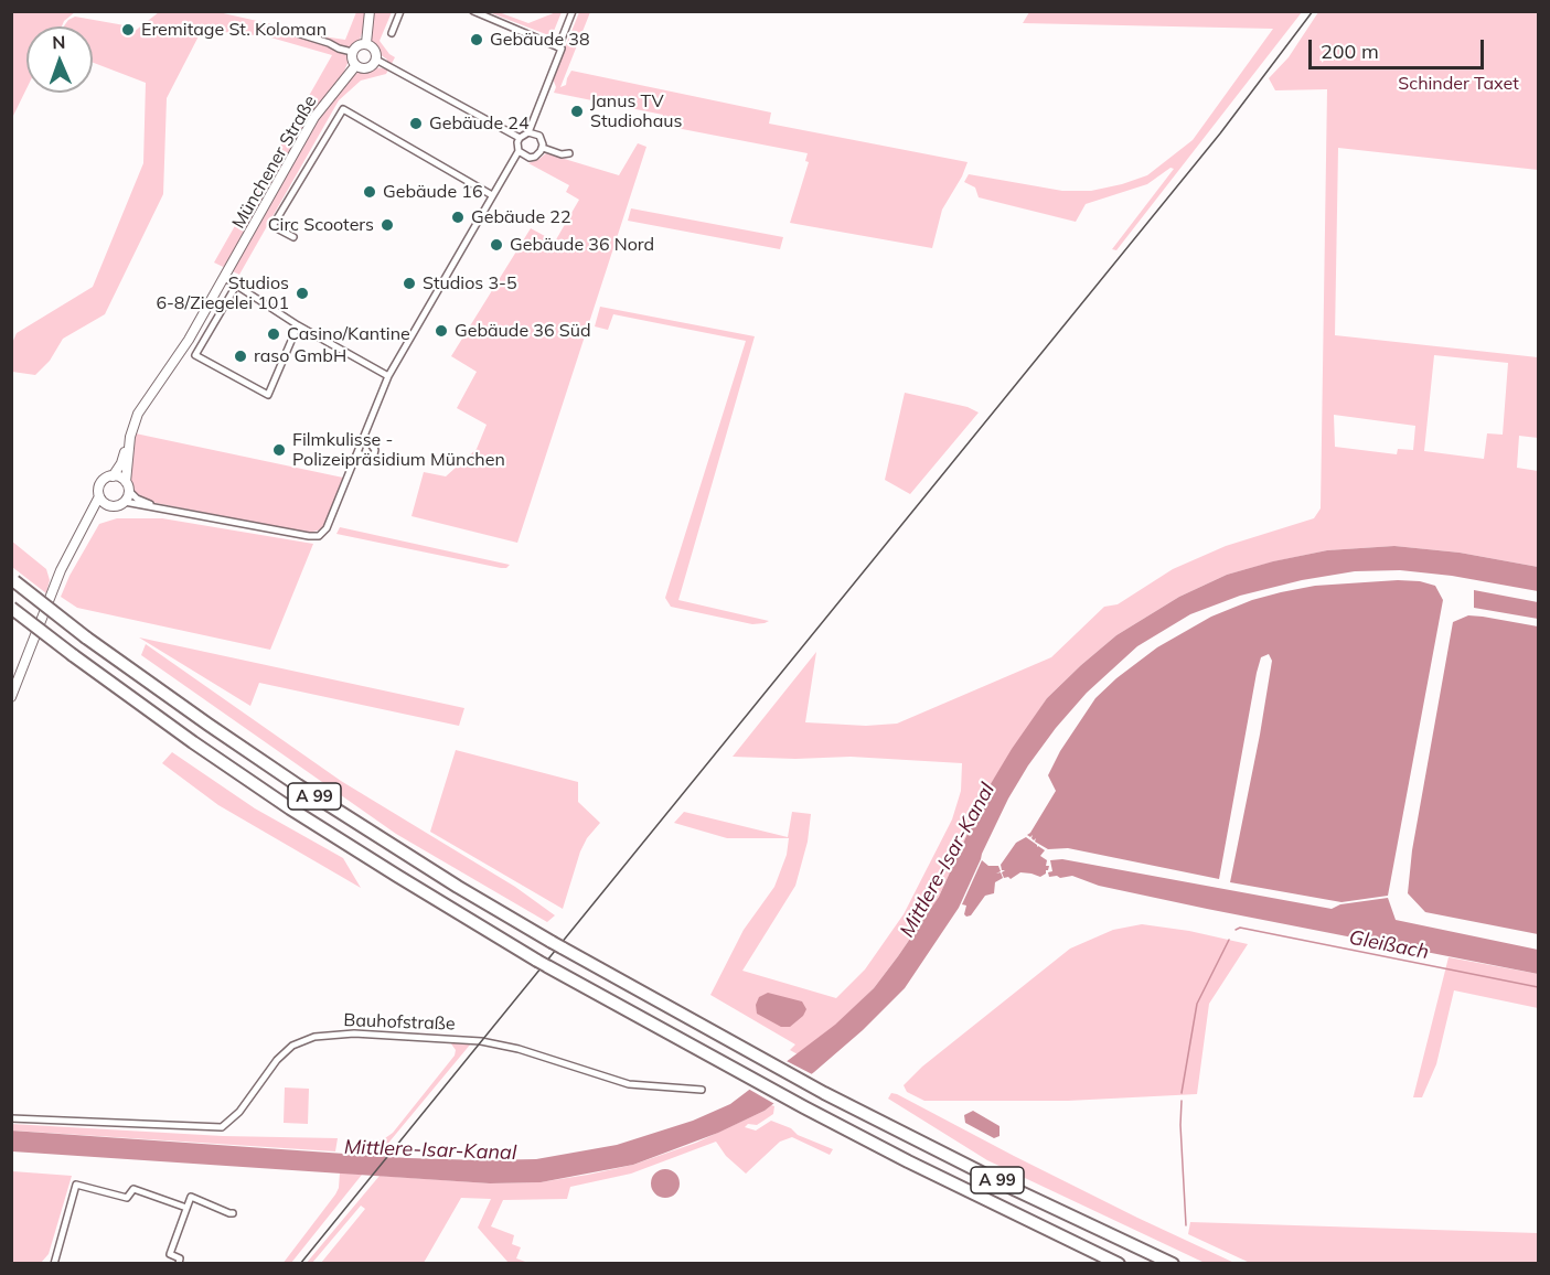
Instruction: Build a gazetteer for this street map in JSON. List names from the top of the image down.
{
  "streets": {
    "highway": ["A 99"],
    "main road": ["Münchener Straße"],
    "street": ["Bauhofstraße"]
  },
  "water": ["Mittlere-Isar-Kanal", "Gleißach"],
  "parks": ["Schinder Taxet"],
  "places": [
    "Eremitage St. Koloman",
    "Gebäude 38",
    "Janus TV Studiohaus",
    "Gebäude 24",
    "Gebäude 16",
    "Gebäude 22",
    "Circ Scooters",
    "Gebäude 36 Nord",
    "Studios 3-5",
    "Studios 6-8/Ziegelei 101",
    "Gebäude 36 Süd",
    "Casino/Kantine",
    "raso GmbH",
    "Filmkulisse - Polizeipräsidium München"
  ],
  "scale_bar": "200 m",
  "north": "top"
}
